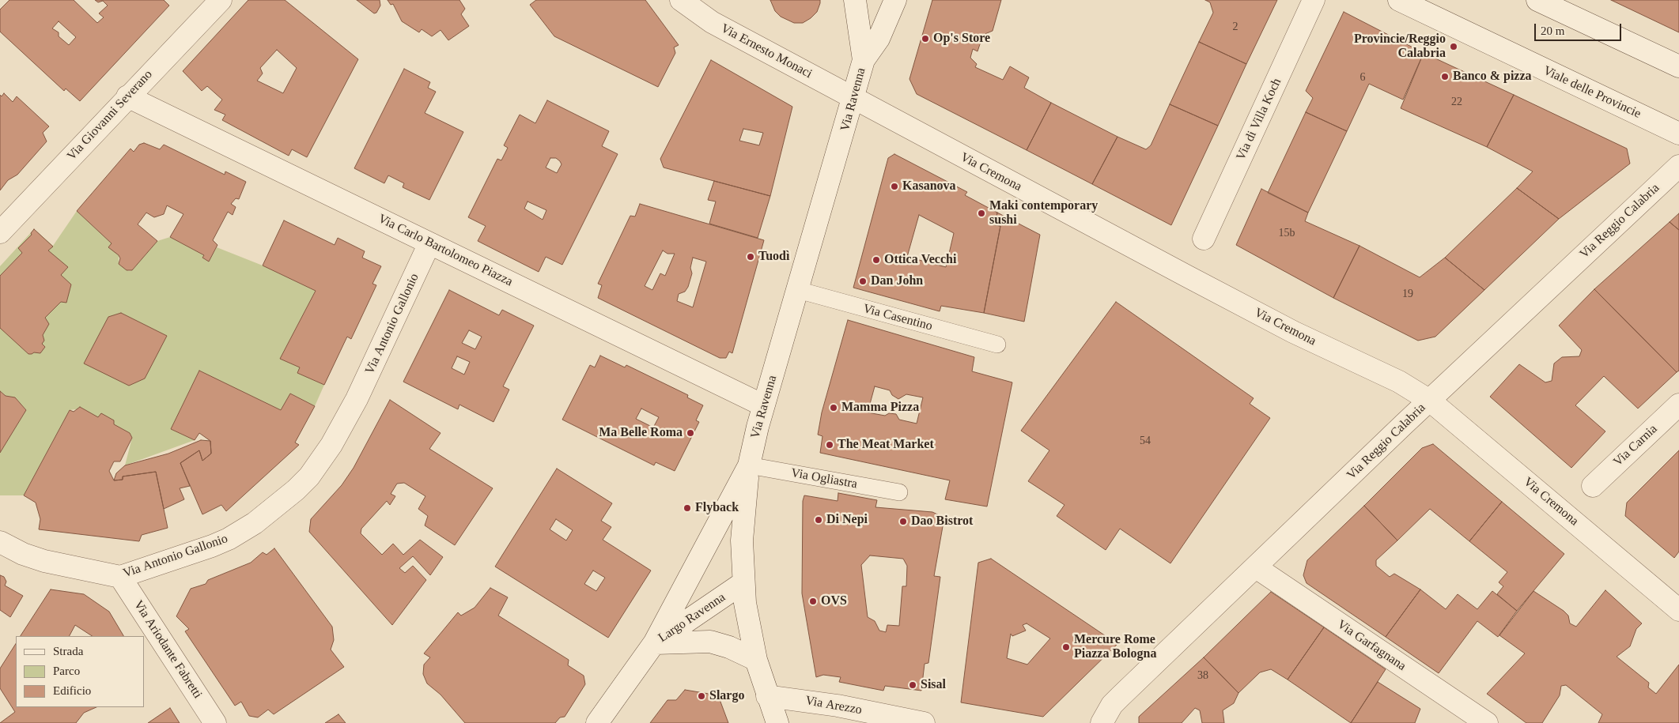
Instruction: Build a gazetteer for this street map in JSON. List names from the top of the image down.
{
  "streets": {
    "street": [
      "Via Ernesto Monaci",
      "Viale delle Provincie",
      "Via Ravenna",
      "Via Giovanni Severano",
      "Via di Villa Koch",
      "Via Cremona",
      "Via Reggio Calabria",
      "Via Carlo Bartolomeo Piazza",
      "Via Antonio Gallonio",
      "Via Carnia",
      "Largo Ravenna",
      "Via Garfagnana",
      "Via Ariodante Fabretti",
      "Via Arezzo"
    ],
    "lane": ["Via Casentino", "Via Ogliastra"]
  },
  "crossings": [
    ["Via Ernesto Monaci", "Via Ravenna"],
    ["Via Ernesto Monaci", "Via Cremona"],
    ["Via Ravenna", "Via Cremona"],
    ["Via Ravenna", "Via Carlo Bartolomeo Piazza"],
    ["Via Ravenna", "Via Casentino"],
    ["Via Ravenna", "Via Ogliastra"],
    ["Via Ravenna", "Largo Ravenna"],
    ["Via Giovanni Severano", "Via Carlo Bartolomeo Piazza"],
    ["Via Cremona", "Via Reggio Calabria"],
    ["Via Reggio Calabria", "Via Garfagnana"],
    ["Via Carlo Bartolomeo Piazza", "Via Antonio Gallonio"],
    ["Via Antonio Gallonio", "Via Ariodante Fabretti"],
    ["Via Ogliastra", "Largo Ravenna"]
  ],
  "places": [
    "Op's Store",
    "Provincie/Reggio Calabria",
    "Banco & pizza",
    "Kasanova",
    "Maki contemporary sushi",
    "Tuodì",
    "Ottica Vecchi",
    "Dan John",
    "Mamma Pizza",
    "Ma Belle Roma",
    "The Meat Market",
    "Flyback",
    "Di Nepi",
    "Dao Bistrot",
    "OVS",
    "Mercure Rome Piazza Bologna",
    "Sisal",
    "Slargo"
  ],
  "house_numbers": [
    "2",
    "6",
    "22",
    "15b",
    "19",
    "54",
    "38"
  ],
  "legend": ["Strada", "Parco", "Edificio"],
  "scale_bar": "20 m"
}
